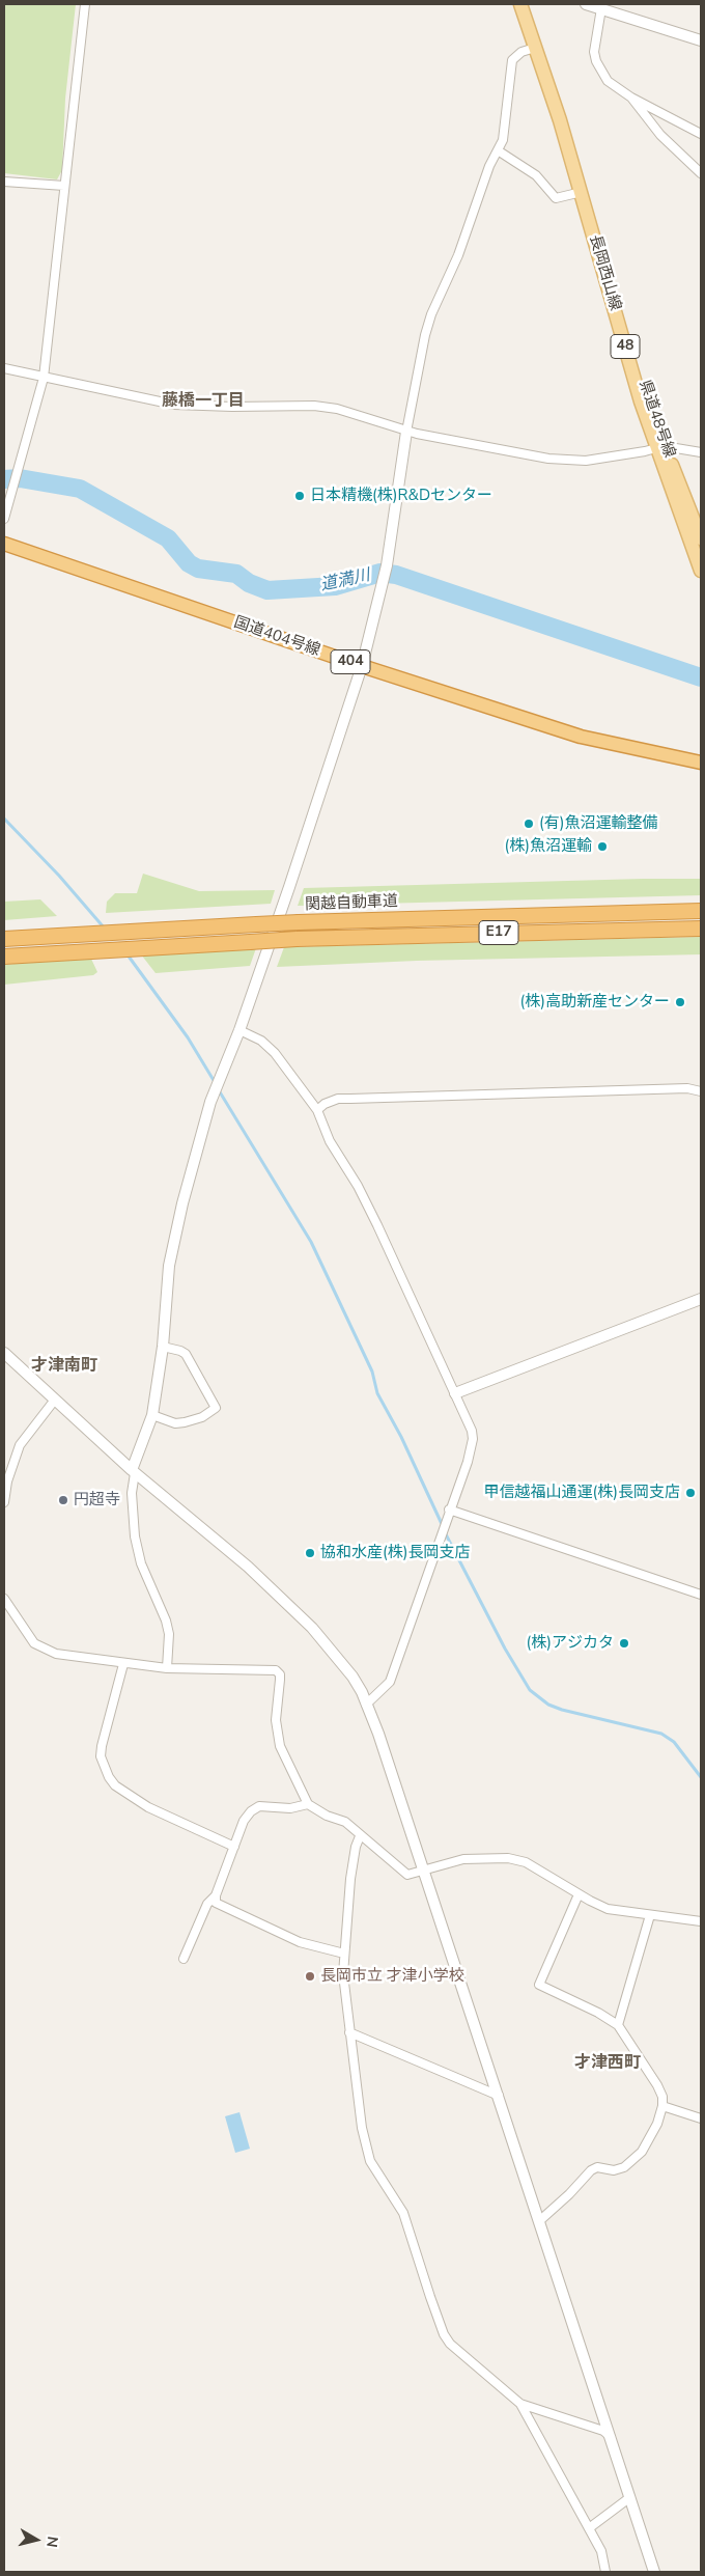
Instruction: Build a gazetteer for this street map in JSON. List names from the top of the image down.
{
  "streets": {
    "highway": [
      "国道404号線",
      "404",
      "関越自動車道",
      "E17"
    ],
    "main road": ["長岡西山線", "48", "県道48号線"]
  },
  "crossings": [
    ["長岡西山線", "県道48号線"]
  ],
  "districts": ["藤橋一丁目", "才津南町", "才津西町"],
  "water": ["道満川"],
  "places": [
    "日本精機(株)R&Dセンター",
    "(有)魚沼運輸整備",
    "(株)魚沼運輸",
    "(株)高助新産センター",
    "甲信越福山通運(株)長岡支店",
    "円超寺",
    "協和水産(株)長岡支店",
    "(株)アジカタ",
    "長岡市立 才津小学校"
  ],
  "north": "right"
}
